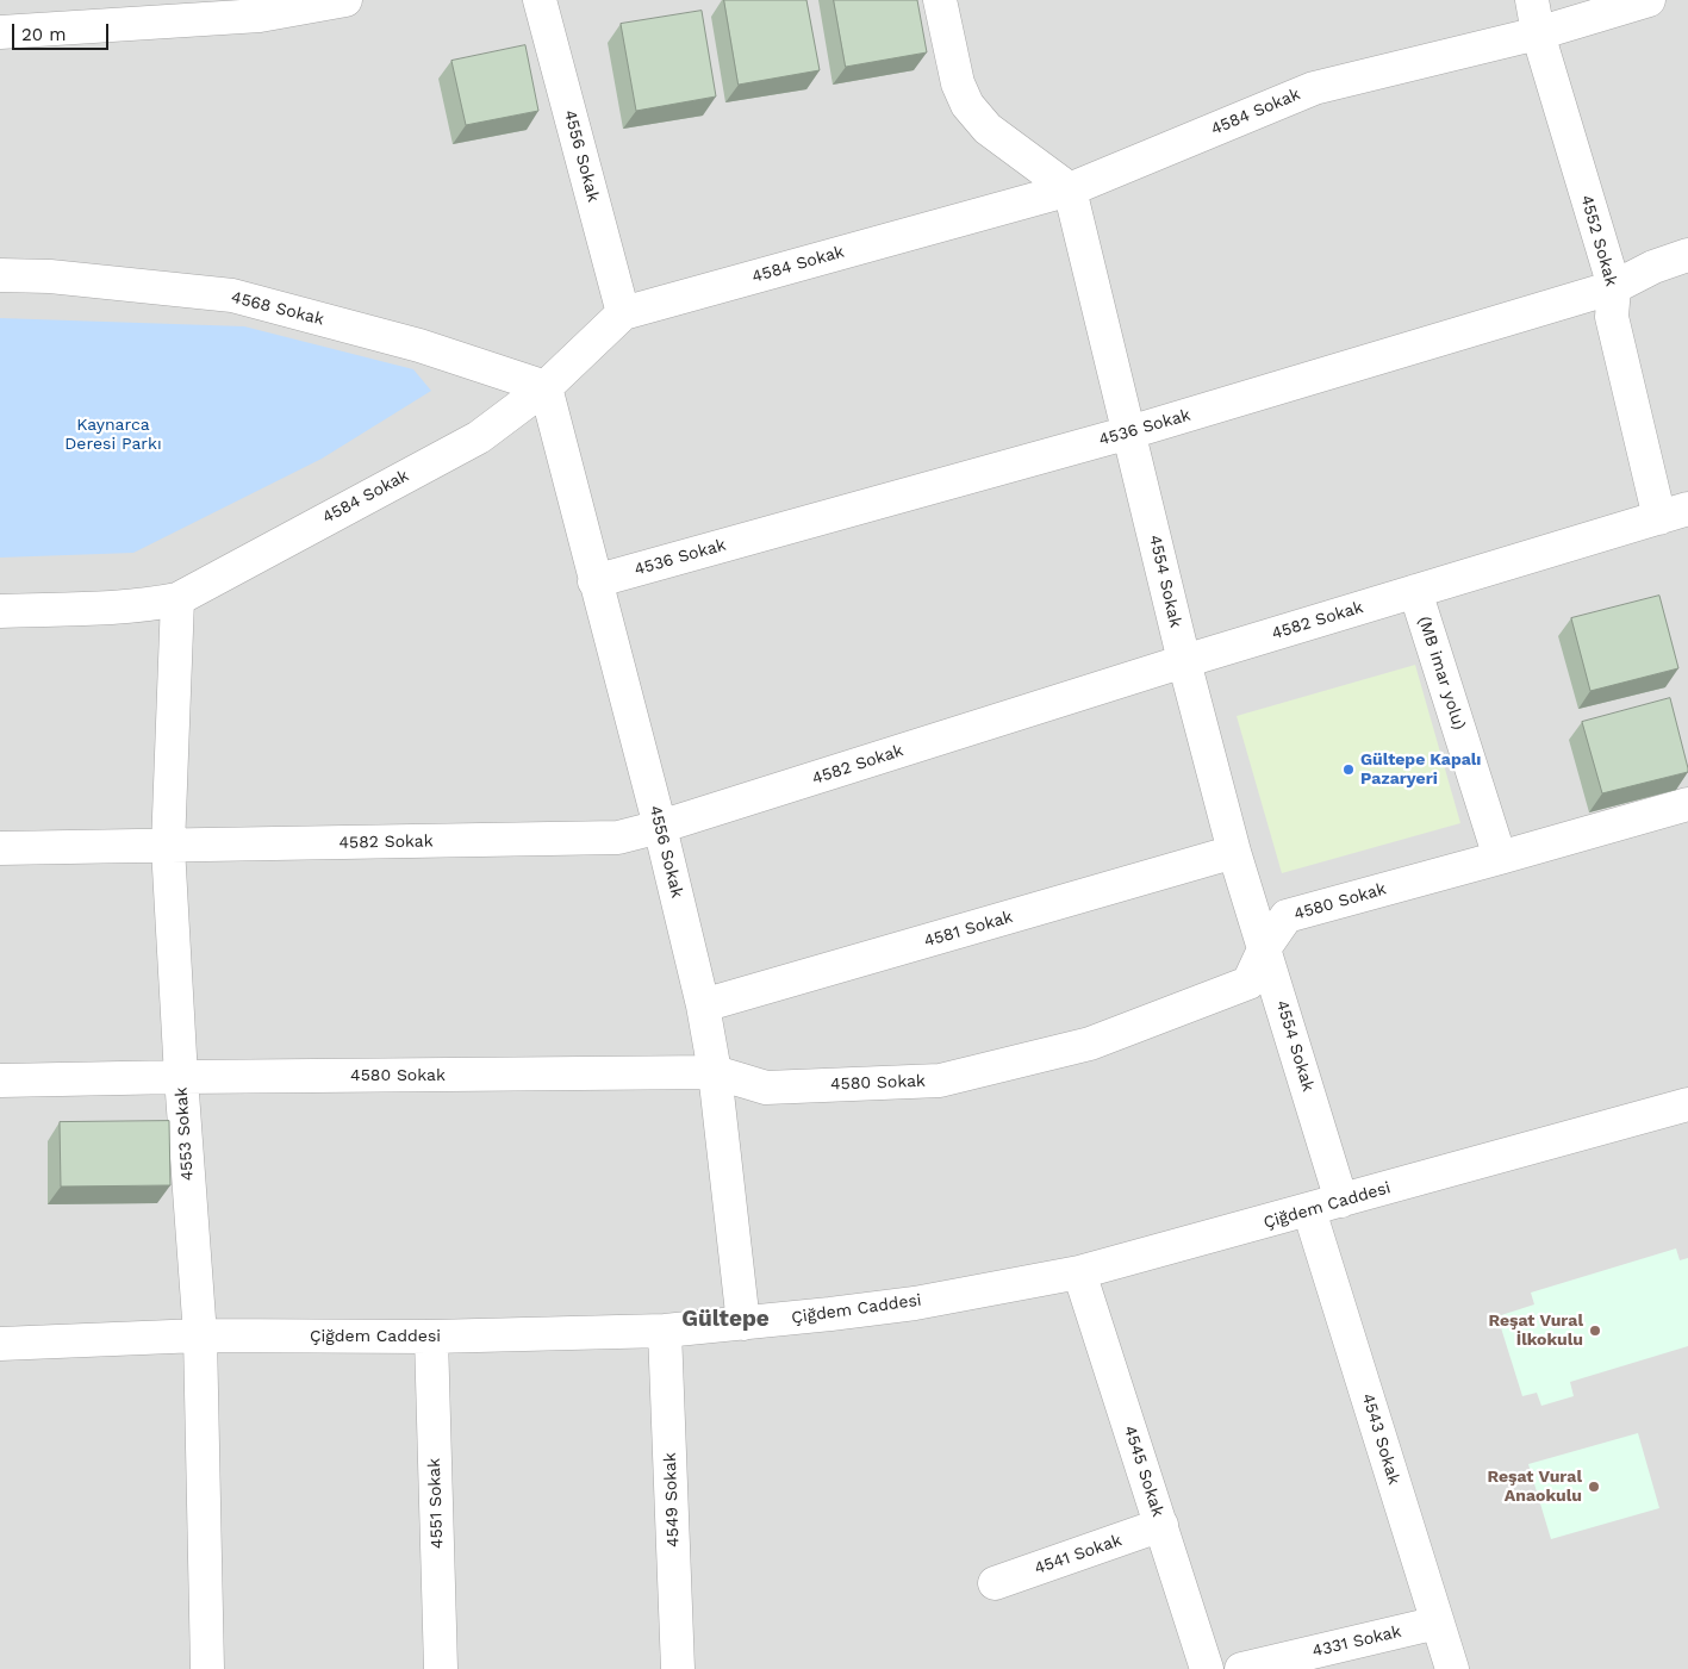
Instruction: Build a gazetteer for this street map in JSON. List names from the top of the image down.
{
  "streets": {
    "street": [
      "4584 Sokak",
      "4556 Sokak",
      "4552 Sokak",
      "4568 Sokak",
      "4536 Sokak",
      "4554 Sokak",
      "4582 Sokak",
      "(MB imar yolu)",
      "4580 Sokak",
      "4581 Sokak",
      "4553 Sokak",
      "Çiğdem Caddesi",
      "4543 Sokak",
      "4545 Sokak",
      "4549 Sokak",
      "4551 Sokak",
      "4541 Sokak",
      "4331 Sokak"
    ]
  },
  "crossings": [
    ["4584 Sokak", "4556 Sokak"],
    ["4584 Sokak", "4552 Sokak"],
    ["4584 Sokak", "4568 Sokak"],
    ["4584 Sokak", "4554 Sokak"],
    ["4584 Sokak", "4553 Sokak"],
    ["4556 Sokak", "4568 Sokak"],
    ["4556 Sokak", "4536 Sokak"],
    ["4556 Sokak", "4582 Sokak"],
    ["4556 Sokak", "4580 Sokak"],
    ["4556 Sokak", "4581 Sokak"],
    ["4556 Sokak", "Çiğdem Caddesi"],
    ["4552 Sokak", "4536 Sokak"],
    ["4552 Sokak", "4582 Sokak"],
    ["4536 Sokak", "4554 Sokak"],
    ["4554 Sokak", "4582 Sokak"],
    ["4554 Sokak", "4580 Sokak"],
    ["4554 Sokak", "4581 Sokak"],
    ["4554 Sokak", "Çiğdem Caddesi"],
    ["4582 Sokak", "(MB imar yolu)"],
    ["4582 Sokak", "4553 Sokak"],
    ["(MB imar yolu)", "4580 Sokak"],
    ["4580 Sokak", "4553 Sokak"],
    ["4553 Sokak", "Çiğdem Caddesi"],
    ["Çiğdem Caddesi", "4543 Sokak"],
    ["Çiğdem Caddesi", "4545 Sokak"],
    ["Çiğdem Caddesi", "4549 Sokak"],
    ["Çiğdem Caddesi", "4551 Sokak"],
    ["4543 Sokak", "4331 Sokak"],
    ["4545 Sokak", "4541 Sokak"]
  ],
  "districts": ["Gültepe"],
  "parks": ["Kaynarca Deresi Parkı"],
  "places": ["Gültepe Kapalı Pazaryeri", "Reşat Vural İlkokulu", "Reşat Vural Anaokulu"],
  "scale_bar": "20 m"
}
